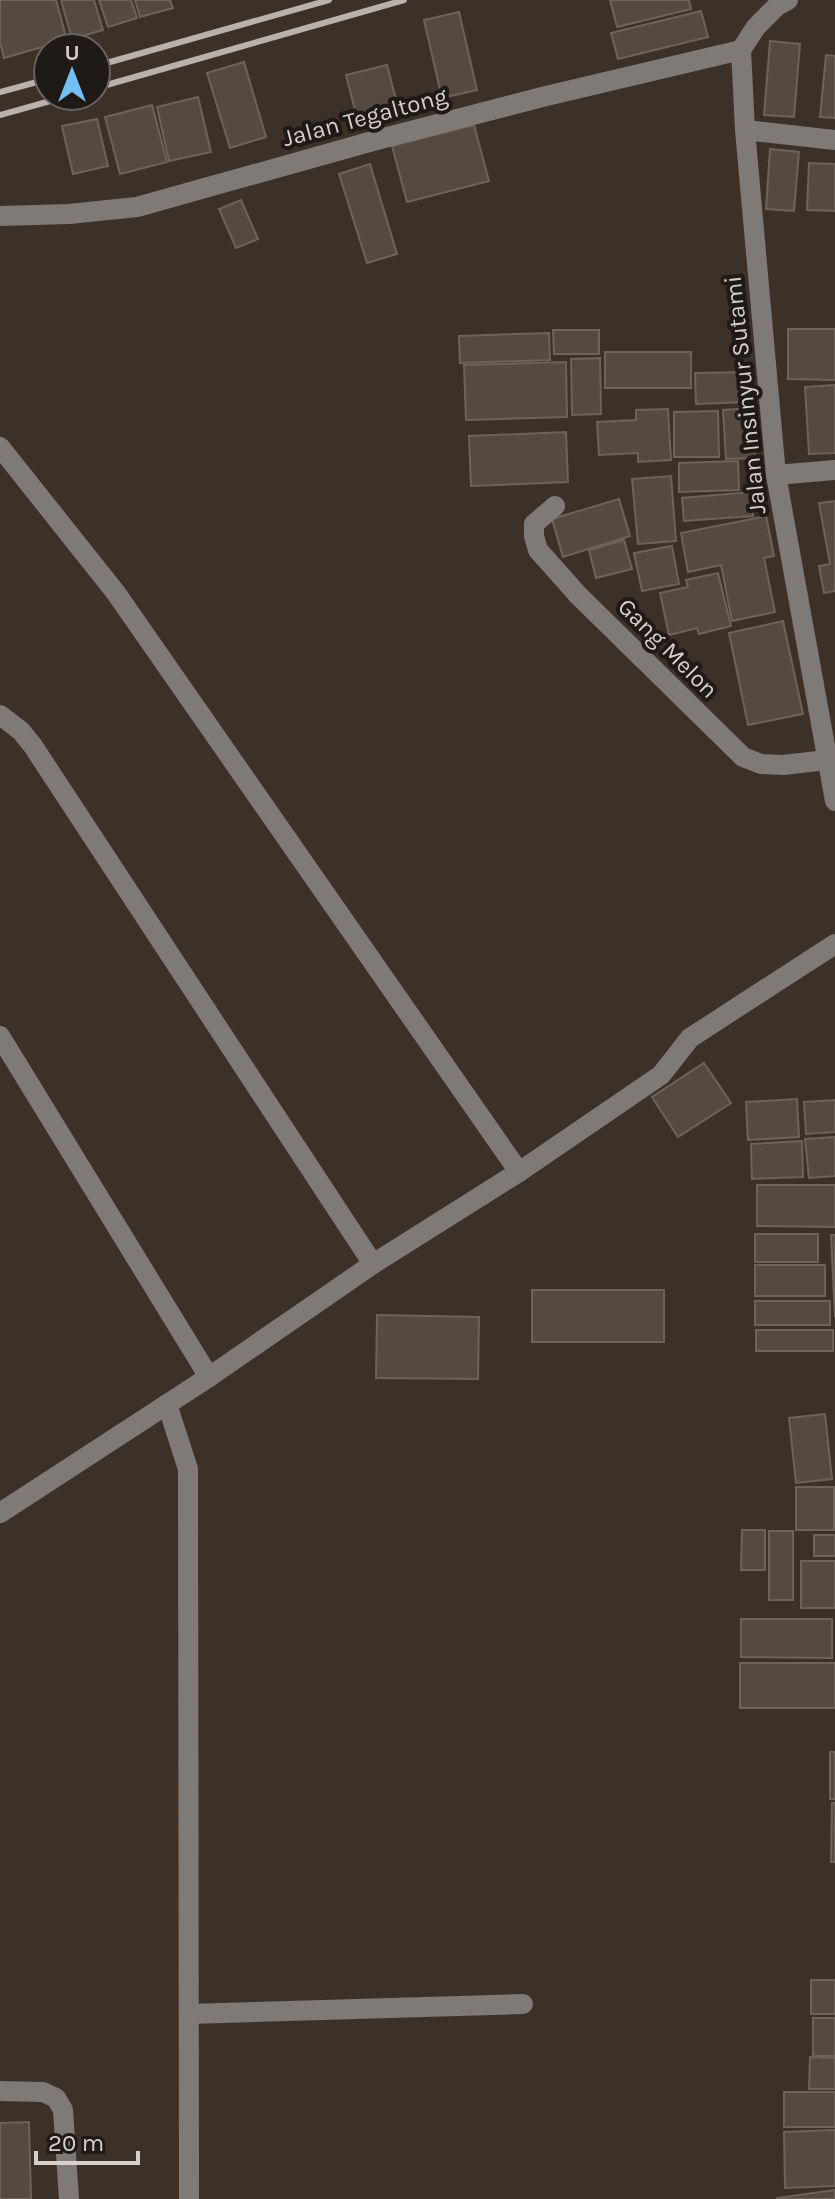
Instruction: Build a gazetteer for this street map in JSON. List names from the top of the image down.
{
  "streets": {
    "street": ["Jalan Tegaltong", "Jalan Insinyur Sutami", "Gang Melon"]
  },
  "crossings": [
    ["Jalan Tegaltong", "Jalan Insinyur Sutami"],
    ["Jalan Insinyur Sutami", "Gang Melon"]
  ],
  "scale_bar": "20 m",
  "north": "top"
}
